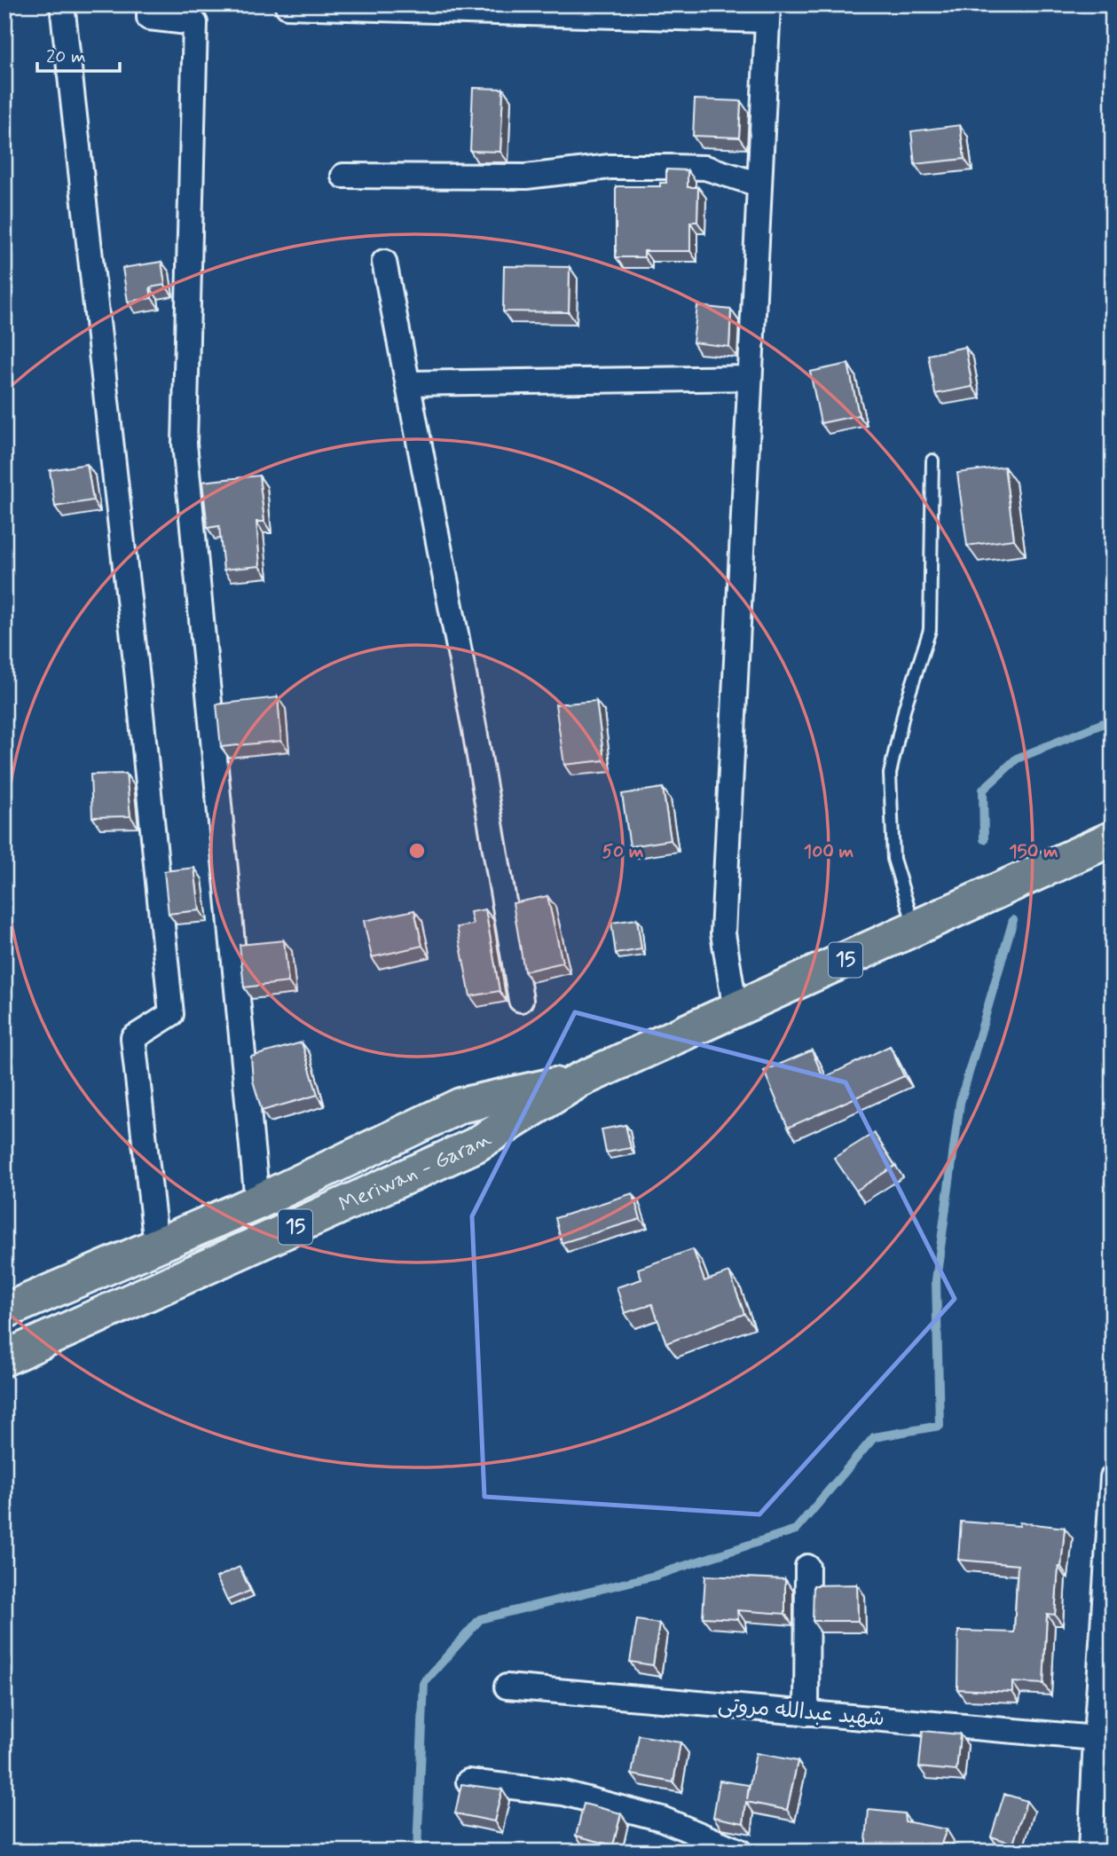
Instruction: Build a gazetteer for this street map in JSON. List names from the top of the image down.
{
  "streets": {
    "main road": ["15", "Meriwan - Garan"],
    "street": ["شهید عبدالله مروتی"]
  },
  "scale_bar": "20 m",
  "rings": ["50 m", "100 m", "150 m"]
}
